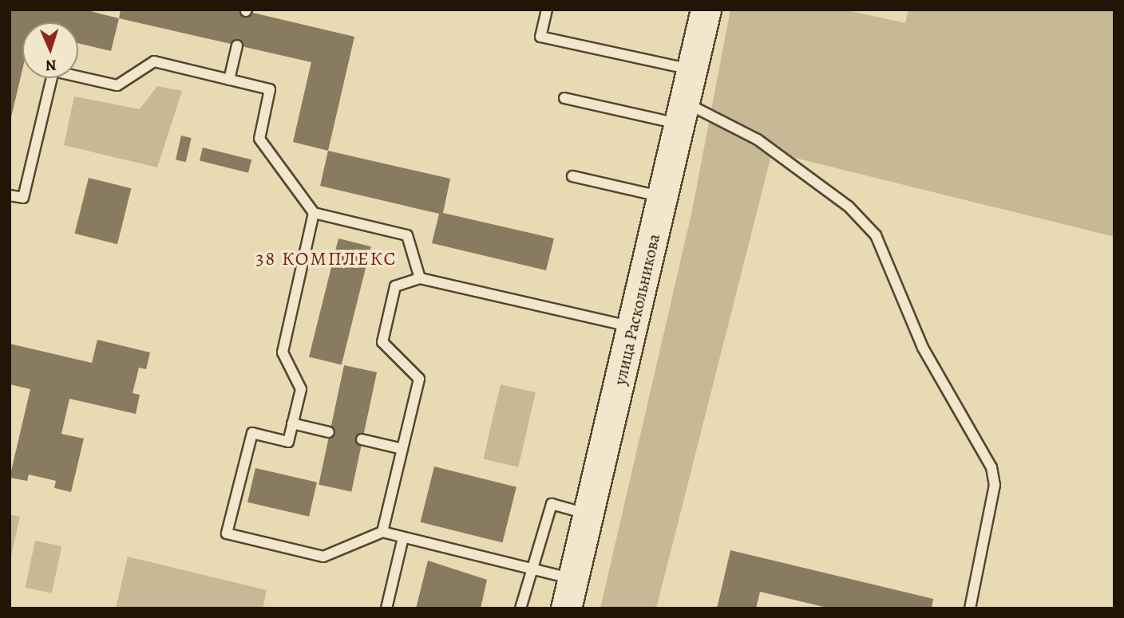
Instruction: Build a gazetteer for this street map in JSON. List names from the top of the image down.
{
  "streets": {
    "street": ["улица Раскольникова"]
  },
  "districts": ["38 КОМПЛЕКС"],
  "north": "bottom"
}
